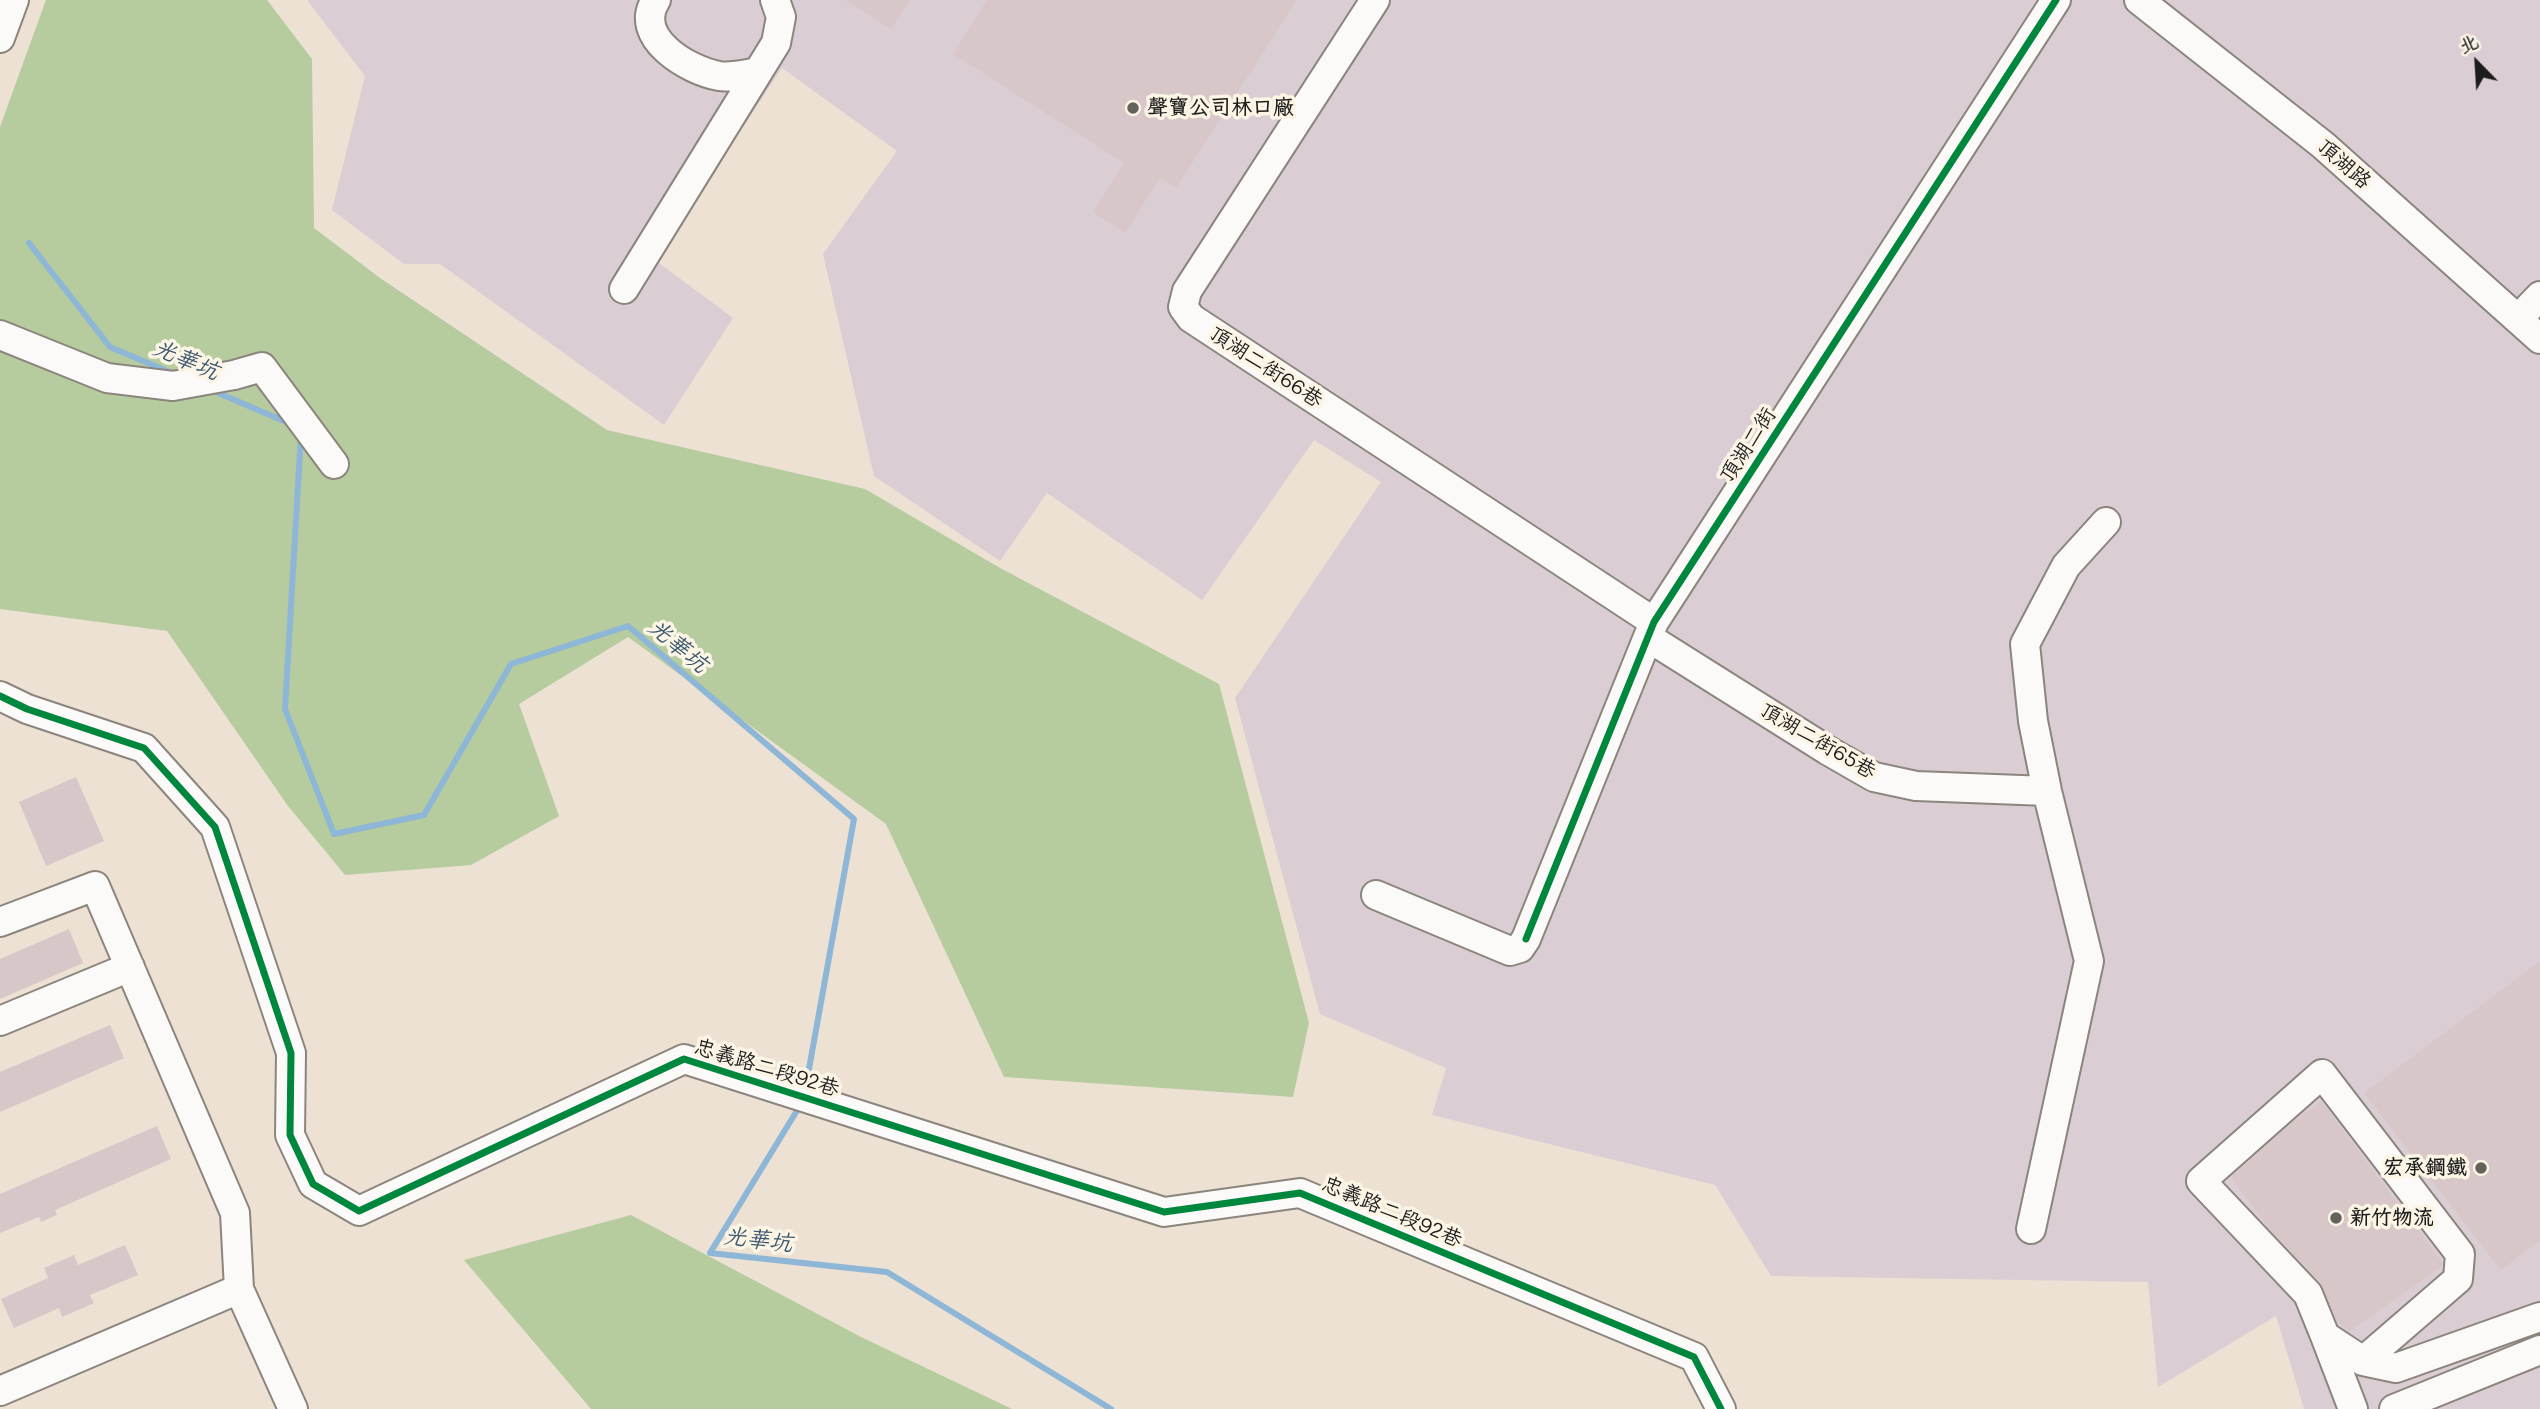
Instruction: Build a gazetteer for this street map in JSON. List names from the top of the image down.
{
  "streets": {
    "street": [
      "頂湖路",
      "頂湖二街66巷",
      "頂湖二街",
      "頂湖二街65巷",
      "忠義路二段92巷"
    ]
  },
  "crossings": [
    ["頂湖二街66巷", "頂湖二街"],
    ["頂湖二街66巷", "頂湖二街65巷"],
    ["頂湖二街", "頂湖二街65巷"]
  ],
  "water": ["光華坑"],
  "places": ["聲寶公司林口廠", "宏承鋼鐵", "新竹物流"],
  "north": "top left"
}
